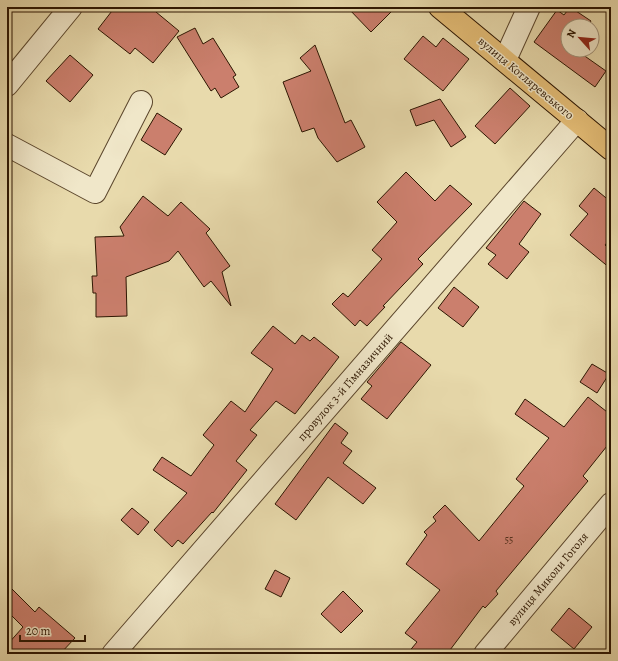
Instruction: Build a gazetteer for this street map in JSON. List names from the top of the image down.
{
  "streets": {
    "main road": ["вулиця Котляревського"],
    "street": ["провулок 3-й Гімназичний", "вулиця Миколи Гоголя"]
  },
  "crossings": [
    ["вулиця Котляревського", "провулок 3-й Гімназичний"]
  ],
  "house_numbers": ["55"],
  "scale_bar": "20 m",
  "north": "top left"
}
